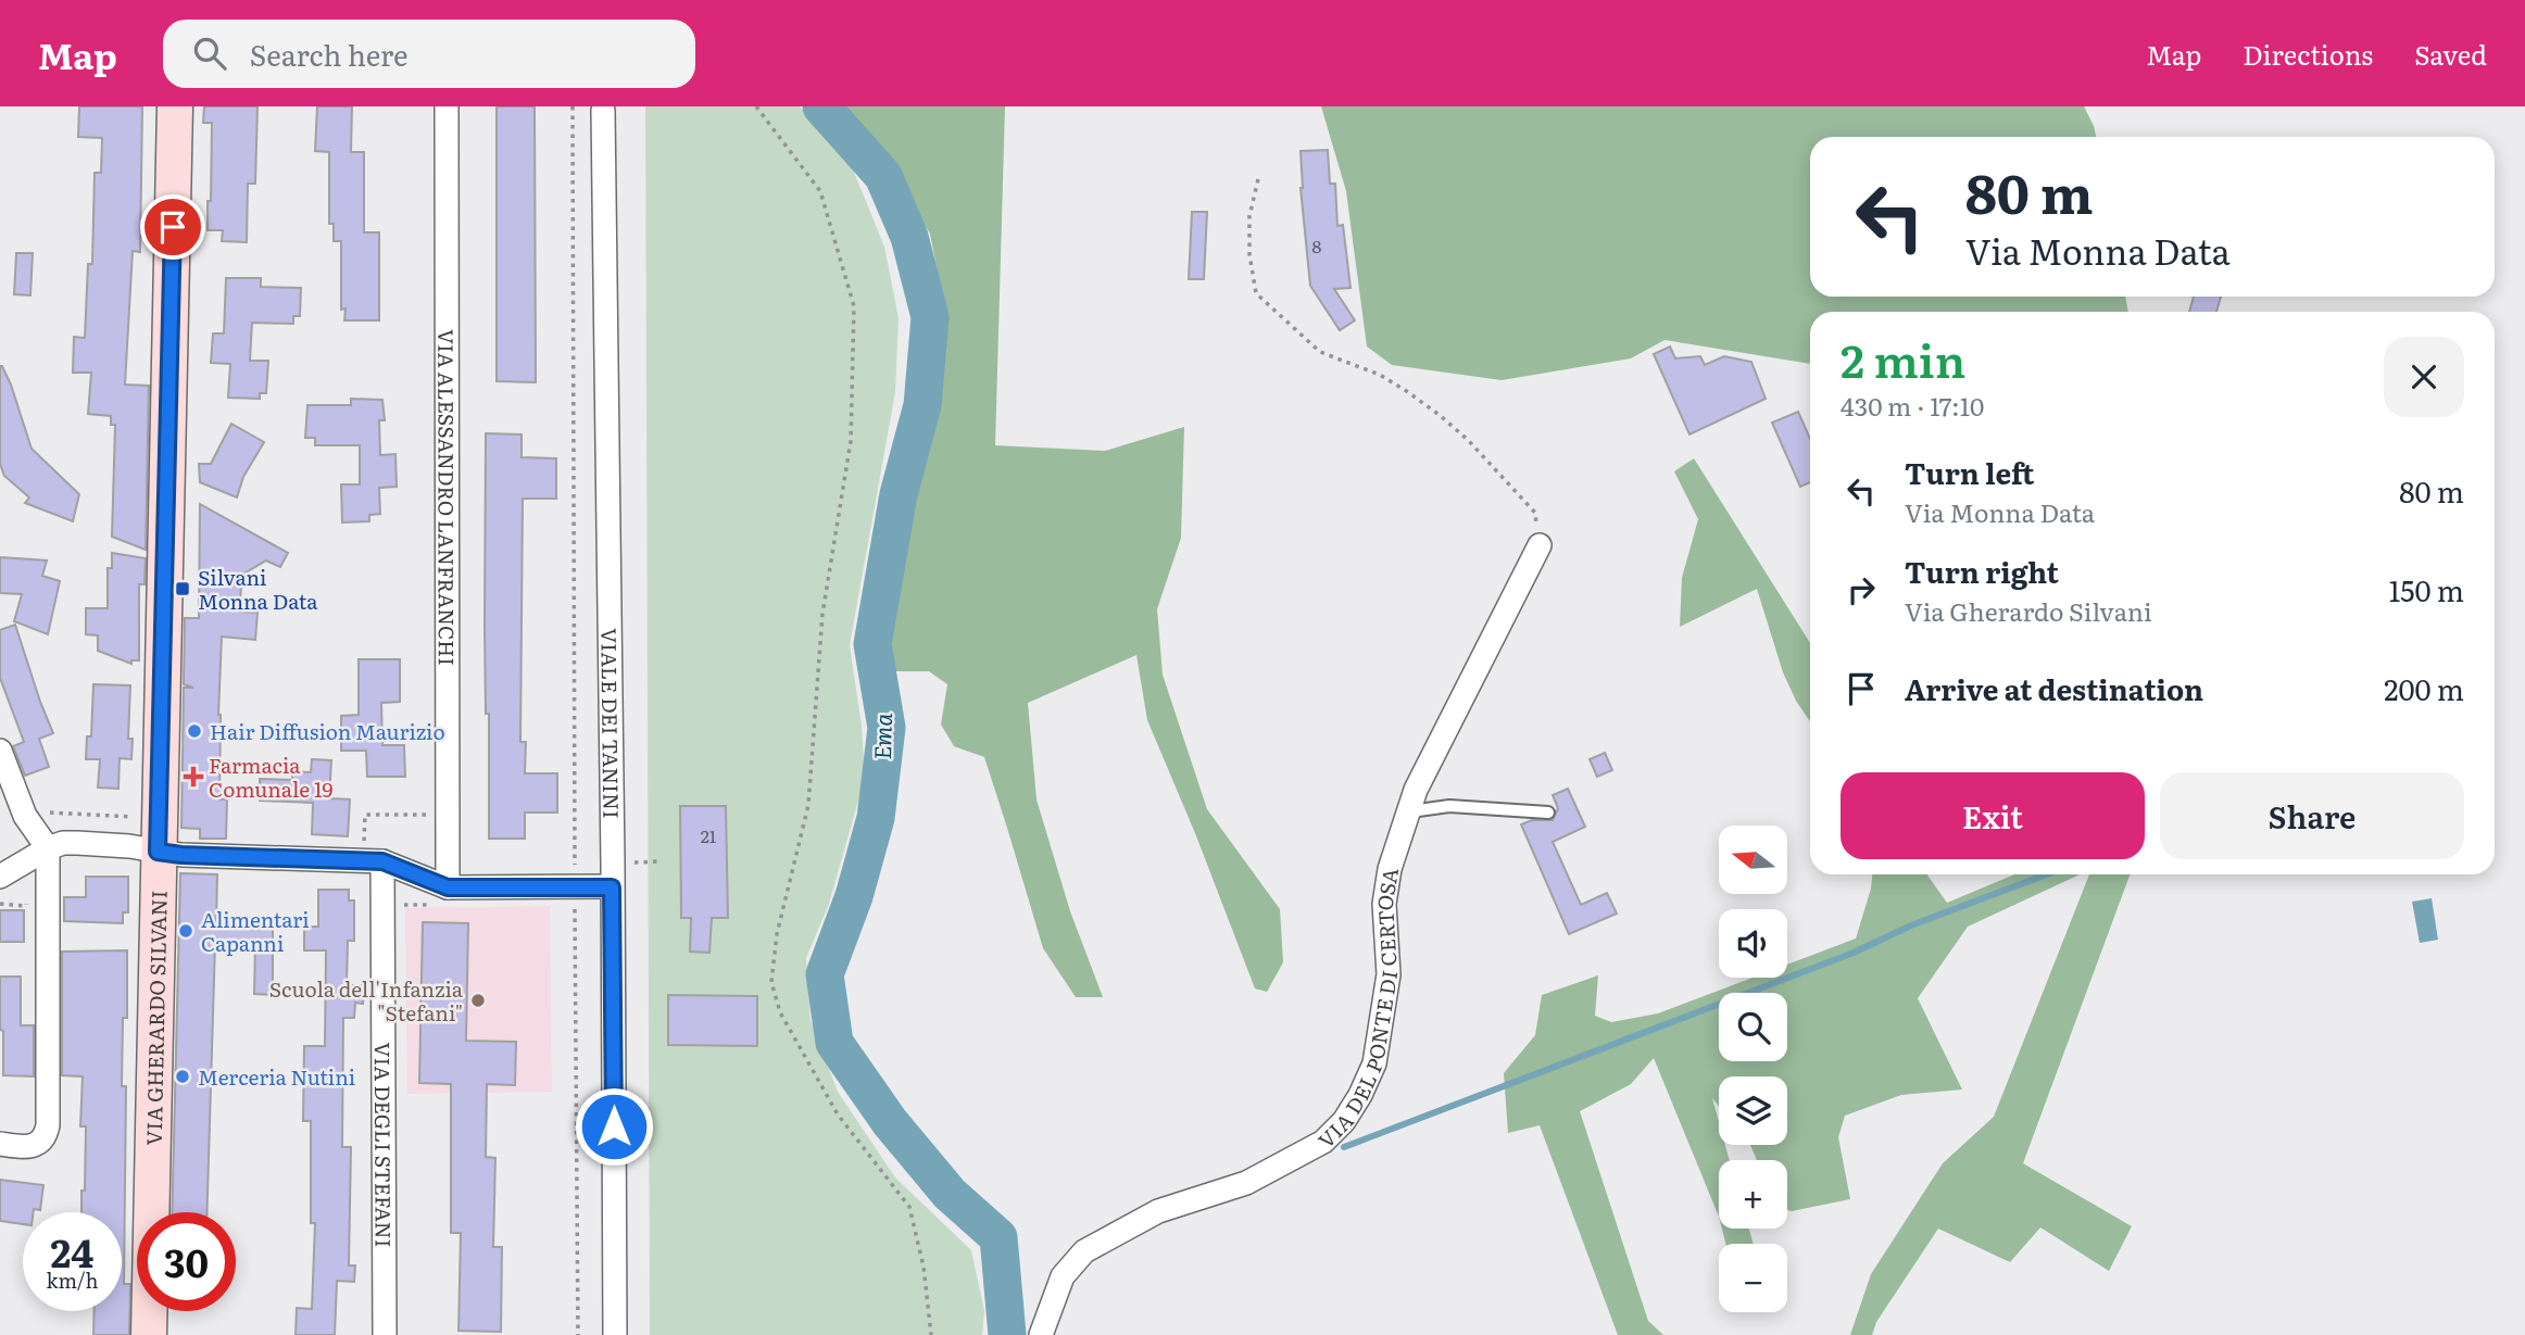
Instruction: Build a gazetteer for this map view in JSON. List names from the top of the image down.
{
  "streets": {
    "main road": ["VIA GHERARDO SILVANI"],
    "street": [
      "VIA ALESSANDRO LANFRANCHI",
      "VIALE DEI TANINI",
      "VIA DEL PONTE DI CERTOSA",
      "VIA DEGLI STEFANI"
    ]
  },
  "water": ["Ema"],
  "places": {
    "transit": ["Silvani Monna Data"],
    "other": [
      "Hair Diffusion Maurizio",
      "Alimentari Capanni",
      "Scuola dell'Infanzia \"Stefani\"",
      "Merceria Nutini"
    ],
    "health": ["Farmacia Comunale 19"]
  },
  "house_numbers": ["8", "21"],
  "north": "left",
  "page": {
    "header": "Map",
    "search": "Search here",
    "nav": ["Map", "Directions", "Saved"],
    "turn": ["80 m", "Via Monna Data"],
    "heading": ["2 min", "430 m · 17:10"],
    "list": [
      {
        "name": "Turn left",
        "note": "Via Monna Data",
        "value": "80 m"
      },
      {
        "name": "Turn right",
        "note": "Via Gherardo Silvani",
        "value": "150 m"
      },
      {
        "name": "Arrive at destination",
        "value": "200 m"
      }
    ],
    "buttons": ["Exit", "Share"],
    "map_buttons": ["+", "−"],
    "speed": "24 km/h",
    "limit": "30"
  }
}
